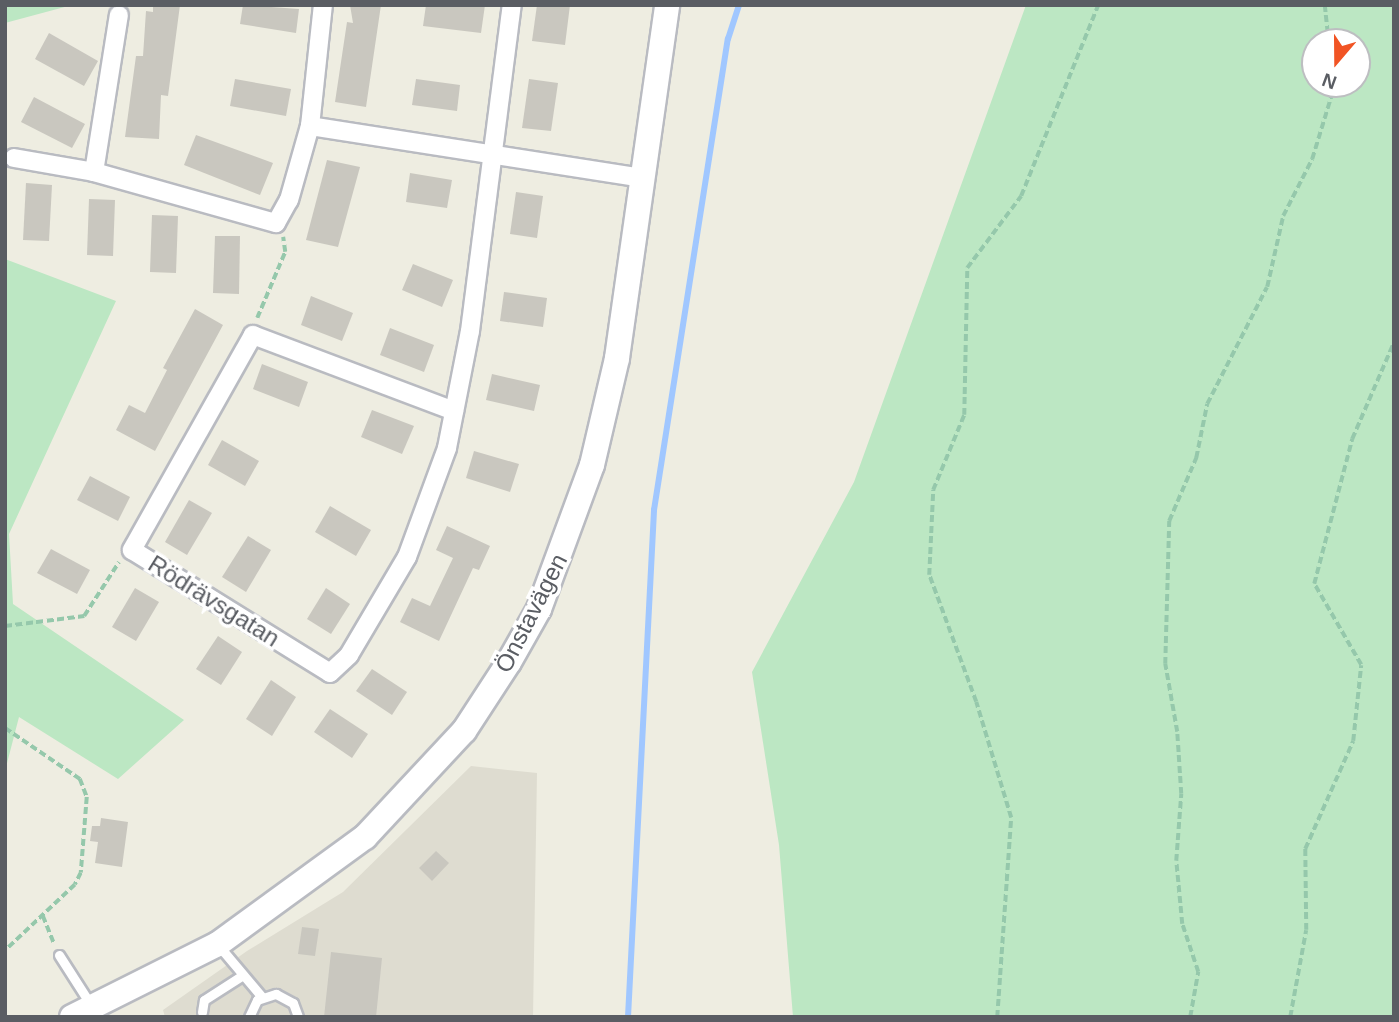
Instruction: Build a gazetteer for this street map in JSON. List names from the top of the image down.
{
  "streets": {
    "street": ["Rödrävsgatan", "Önstavägen"]
  },
  "north": "bottom"
}
